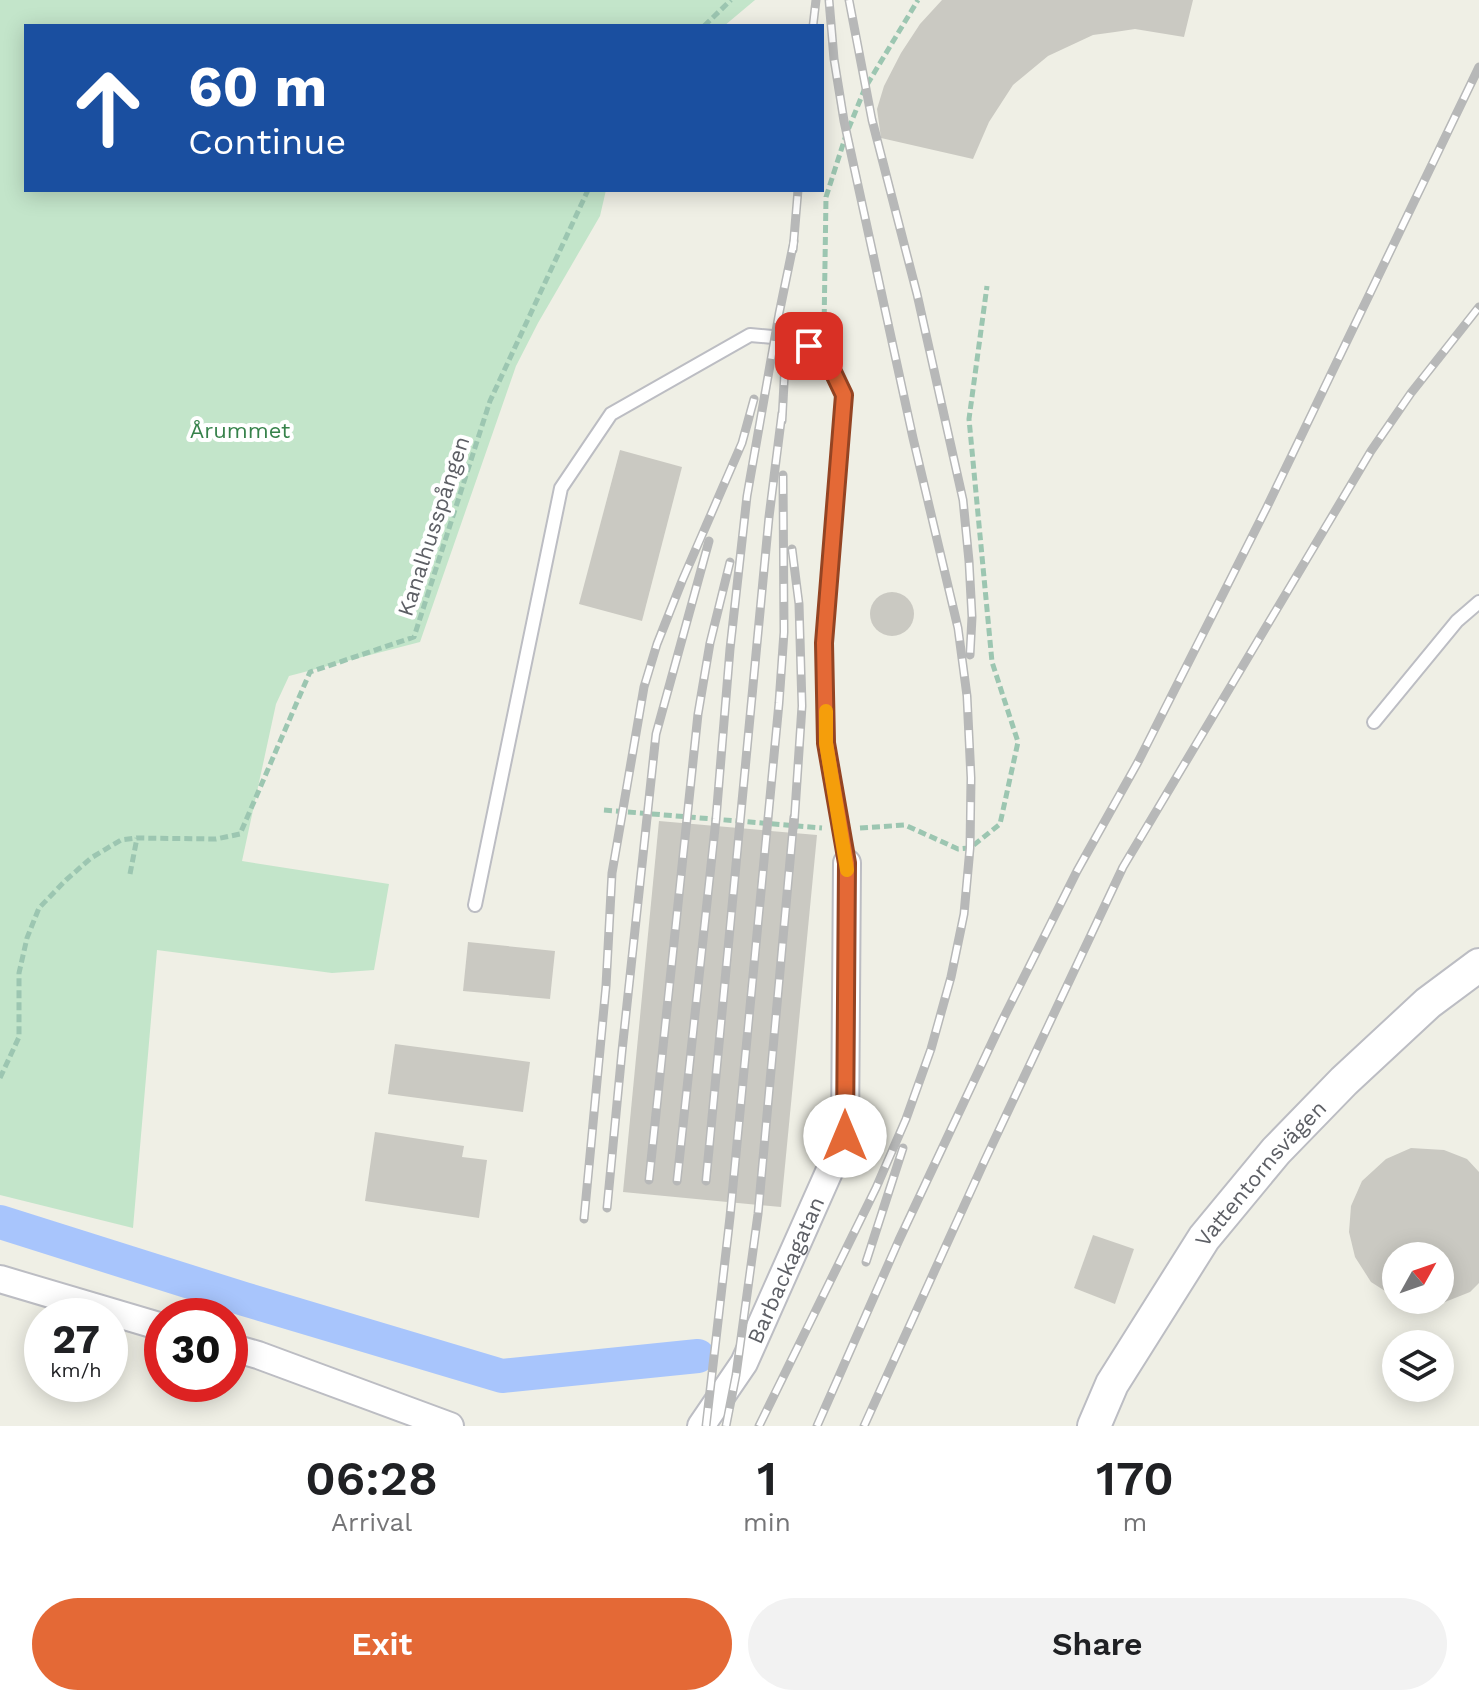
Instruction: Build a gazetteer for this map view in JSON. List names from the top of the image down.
{
  "streets": {
    "street": ["Vattentornsvägen", "Barbackagatan"],
    "path": ["Kanalhusspången"]
  },
  "parks": ["Årummet"],
  "north": "top right",
  "page": {
    "turn": ["60 m", "Continue"],
    "speed": "27 km/h",
    "limit": "30",
    "eta": [
      "06:28",
      "Arrival",
      "1",
      "min",
      "170",
      "m"
    ],
    "buttons": ["Exit", "Share"]
  }
}
